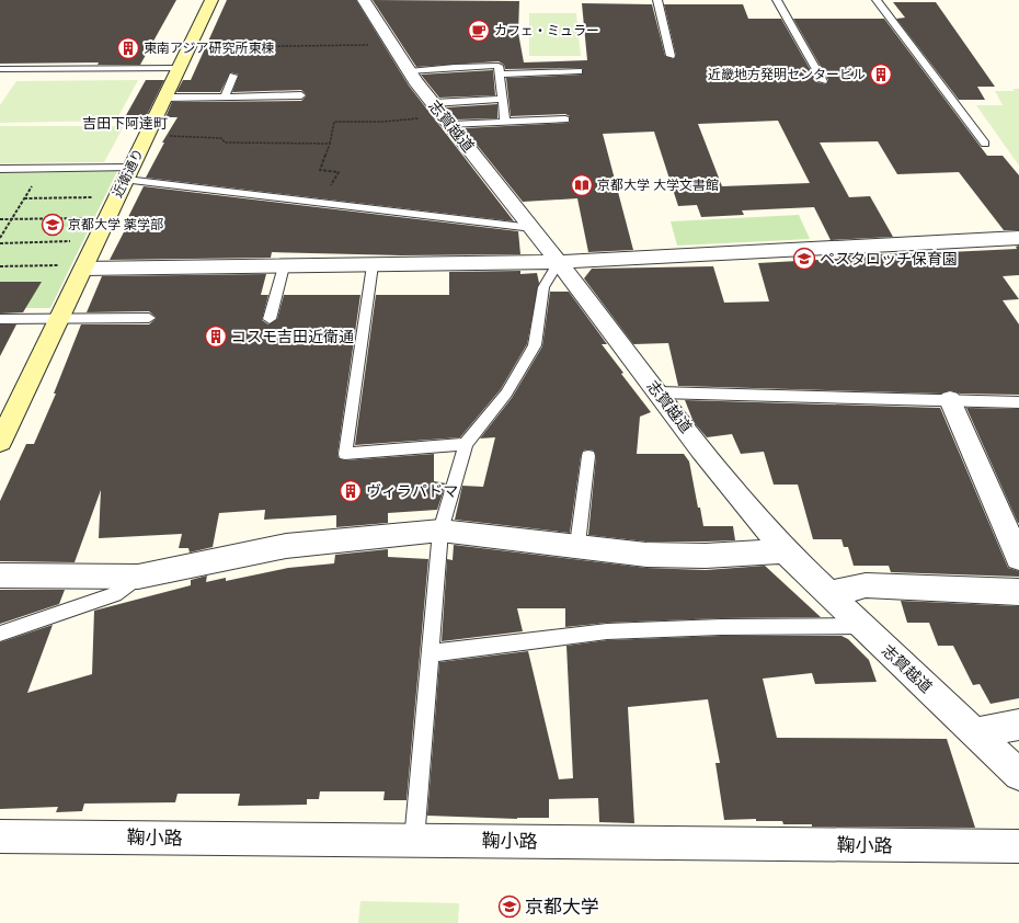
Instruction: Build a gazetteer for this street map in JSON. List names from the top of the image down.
{
  "streets": {
    "street": ["志賀越道", "近衛通り", "鞠小路"]
  },
  "districts": ["吉田下阿達町"],
  "places": {
    "cafe": ["カフェ・ミュラー"],
    "building": [
      "東南アジア研究所東棟",
      "近畿地方発明センタービル",
      "コスモ吉田近衛通",
      "ヴィラパドマ"
    ],
    "library": ["京都大学 大学文書館"],
    "school or university": ["京都大学 薬学部", "ペスタロッチ保育園", "京都大学"]
  }
}
